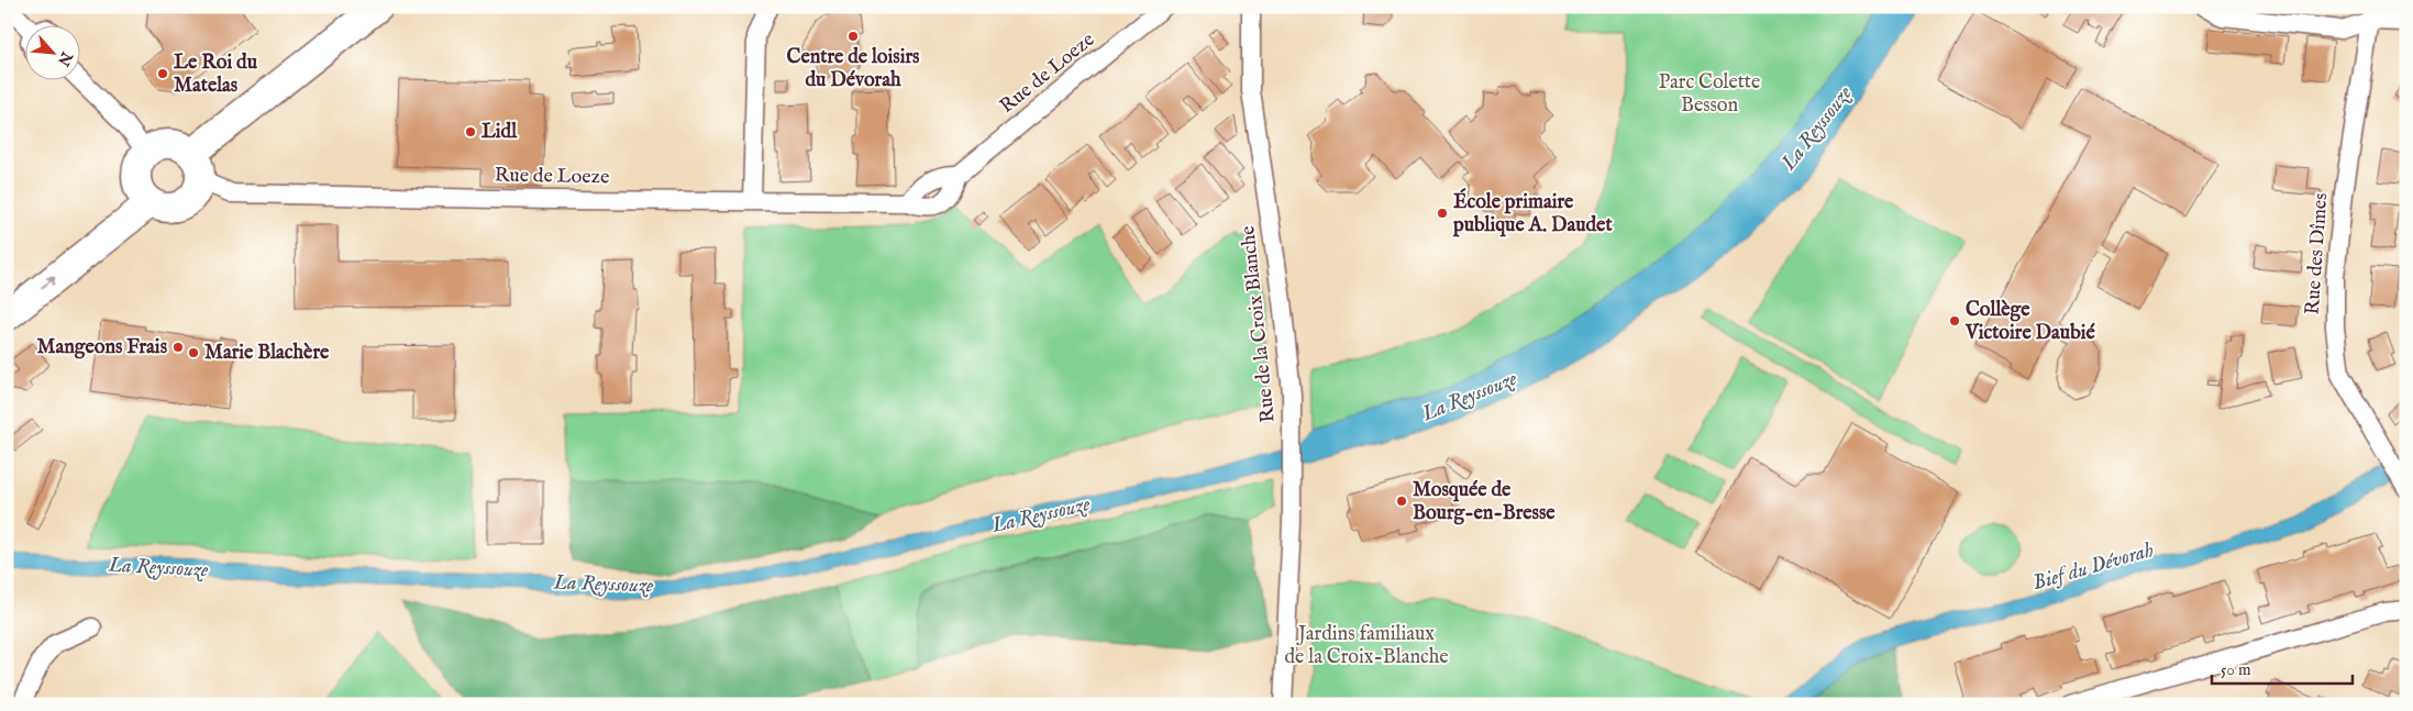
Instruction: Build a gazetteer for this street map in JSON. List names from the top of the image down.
{
  "streets": {
    "street": ["Rue de Loeze", "Rue des Dîmes", "Rue de la Croix Blanche"]
  },
  "water": ["La Reyssouze", "Bief du Dévorah"],
  "parks": ["Parc Colette Besson", "Jardins familiaux de la Croix-Blanche"],
  "places": [
    "Centre de loisirs du Dévorah",
    "Le Roi du Matelas",
    "Lidl",
    "École primaire publique A. Daudet",
    "Collège Victoire Daubié",
    "Mangeons Frais",
    "Marie Blachère",
    "Mosquée de Bourg-en-Bresse"
  ],
  "scale_bar": "50 m",
  "north": "bottom right"
}
